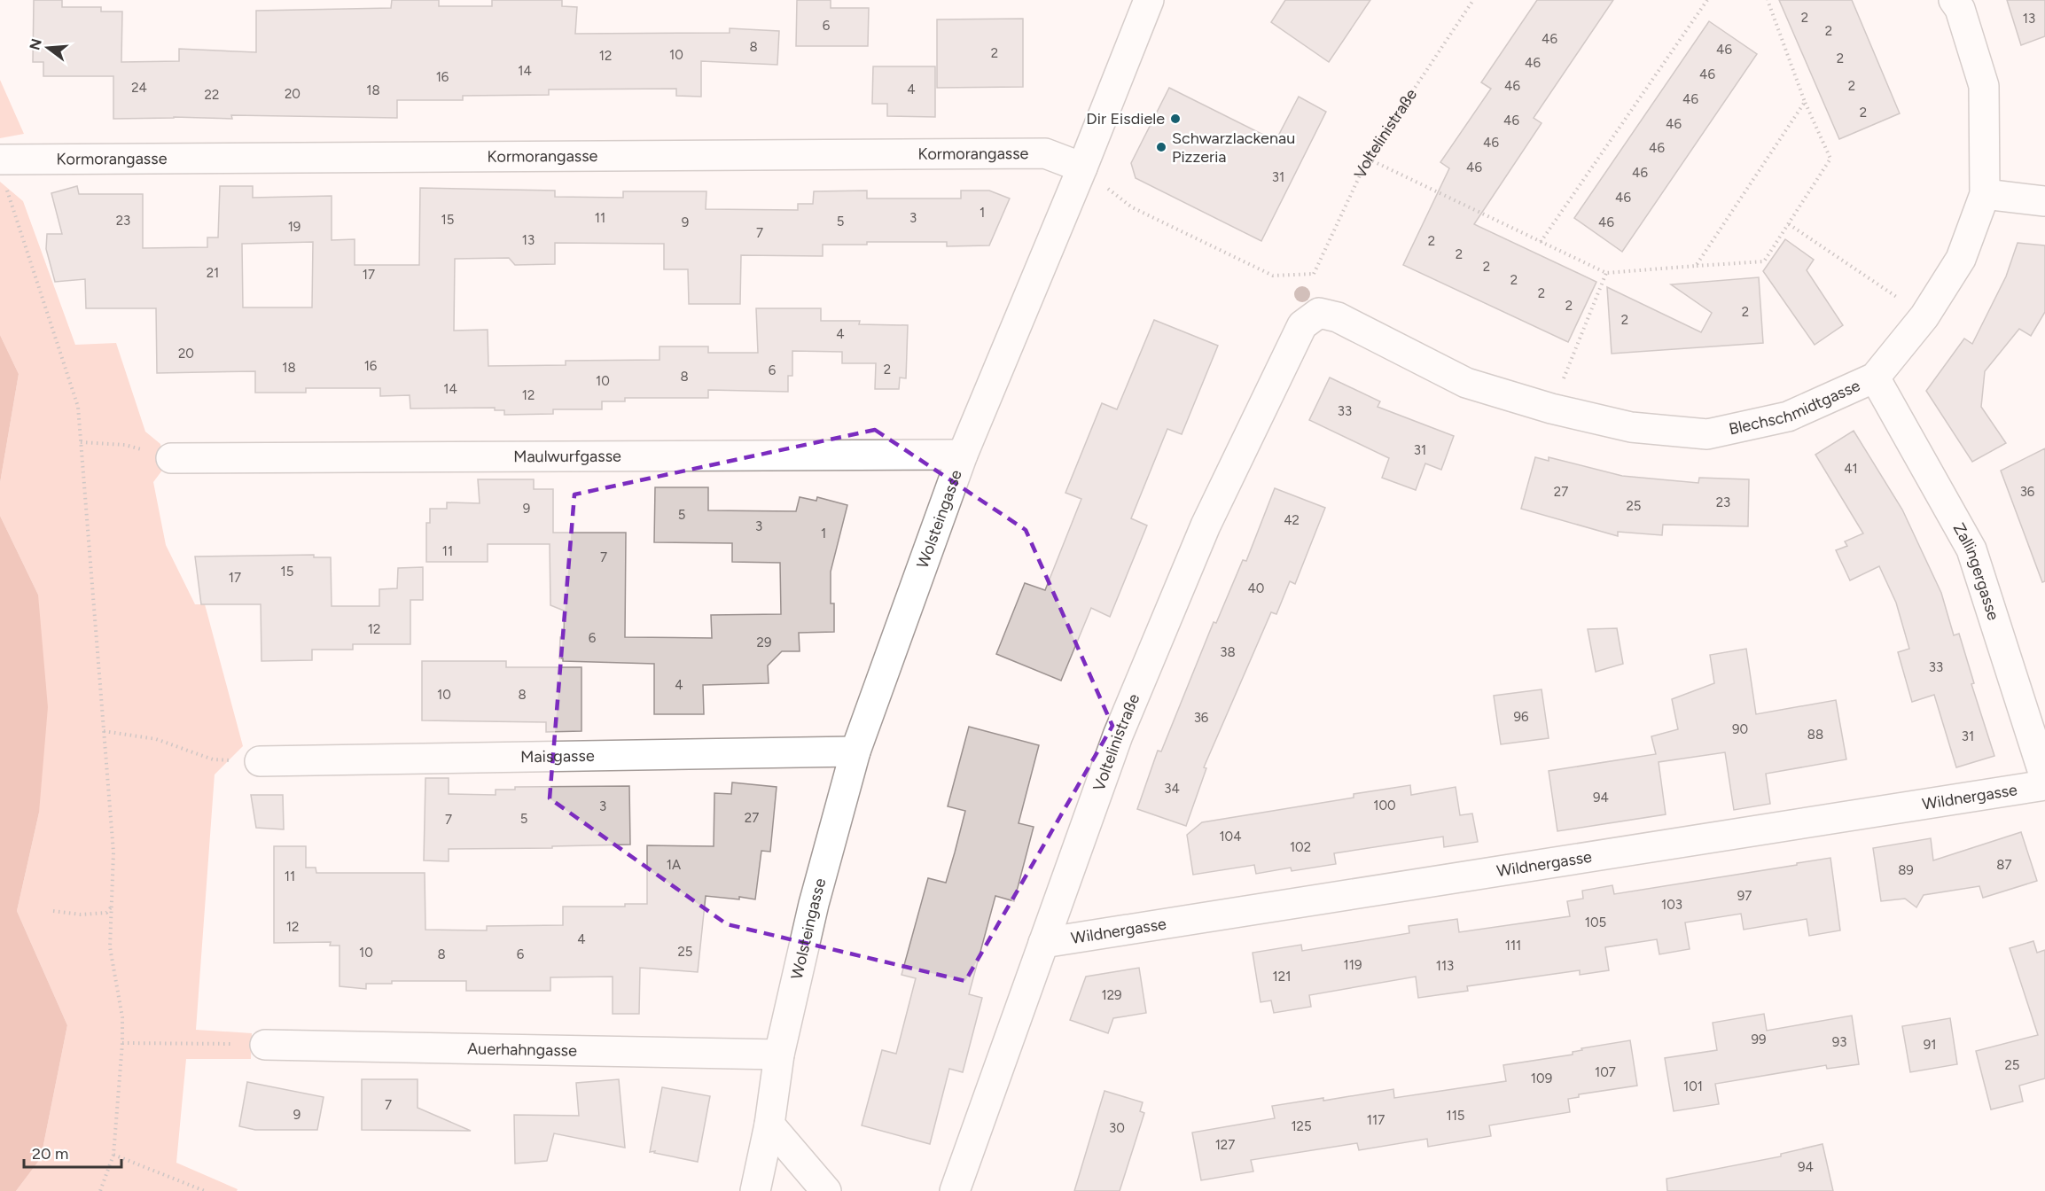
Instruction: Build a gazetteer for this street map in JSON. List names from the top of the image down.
{
  "streets": {
    "street": [
      "Voltelinistraße",
      "Kormorangasse",
      "Blechschmidtgasse",
      "Maulwurfgasse",
      "Wolsteingasse",
      "Zallingergasse",
      "Maisgasse",
      "Wildnergasse",
      "Auerhahngasse"
    ]
  },
  "crossings": [
    ["Voltelinistraße", "Kormorangasse"],
    ["Voltelinistraße", "Blechschmidtgasse"],
    ["Voltelinistraße", "Wolsteingasse"],
    ["Voltelinistraße", "Wildnergasse"],
    ["Kormorangasse", "Wolsteingasse"],
    ["Blechschmidtgasse", "Zallingergasse"],
    ["Maulwurfgasse", "Wolsteingasse"],
    ["Wolsteingasse", "Maisgasse"],
    ["Wolsteingasse", "Auerhahngasse"]
  ],
  "places": ["Dir Eisdiele", "Schwarzlackenau Pizzeria"],
  "house_numbers": [
    "2",
    "13",
    "6",
    "2",
    "46",
    "8",
    "46",
    "2",
    "10",
    "12",
    "2",
    "46",
    "14",
    "46",
    "16",
    "46",
    "2",
    "24",
    "4",
    "18",
    "20",
    "22",
    "46",
    "2",
    "46",
    "46",
    "46",
    "46",
    "46",
    "46",
    "31",
    "46",
    "1",
    "11",
    "3",
    "15",
    "23",
    "5",
    "9",
    "46",
    "19",
    "7",
    "13",
    "2",
    "2",
    "2",
    "21",
    "17",
    "2",
    "2",
    "2",
    "2",
    "2",
    "4",
    "20",
    "16",
    "18",
    "2",
    "6",
    "8",
    "10",
    "14",
    "12",
    "33",
    "31",
    "41",
    "27",
    "36",
    "23",
    "25",
    "9",
    "5",
    "42",
    "3",
    "1",
    "11",
    "7",
    "15",
    "17",
    "40",
    "12",
    "6",
    "29",
    "38",
    "33",
    "4",
    "10",
    "8",
    "96",
    "36",
    "90",
    "88",
    "31",
    "34",
    "94",
    "100",
    "3",
    "27",
    "5",
    "7",
    "104",
    "102",
    "1A",
    "87",
    "89",
    "11",
    "97",
    "103",
    "105",
    "12",
    "4",
    "111",
    "25",
    "10",
    "8",
    "6",
    "119",
    "113",
    "121",
    "129",
    "99",
    "93",
    "91",
    "25",
    "107",
    "109",
    "101",
    "7",
    "9",
    "115",
    "117",
    "125",
    "30",
    "127",
    "94"
  ],
  "scale_bar": "20 m",
  "north": "left"
}
